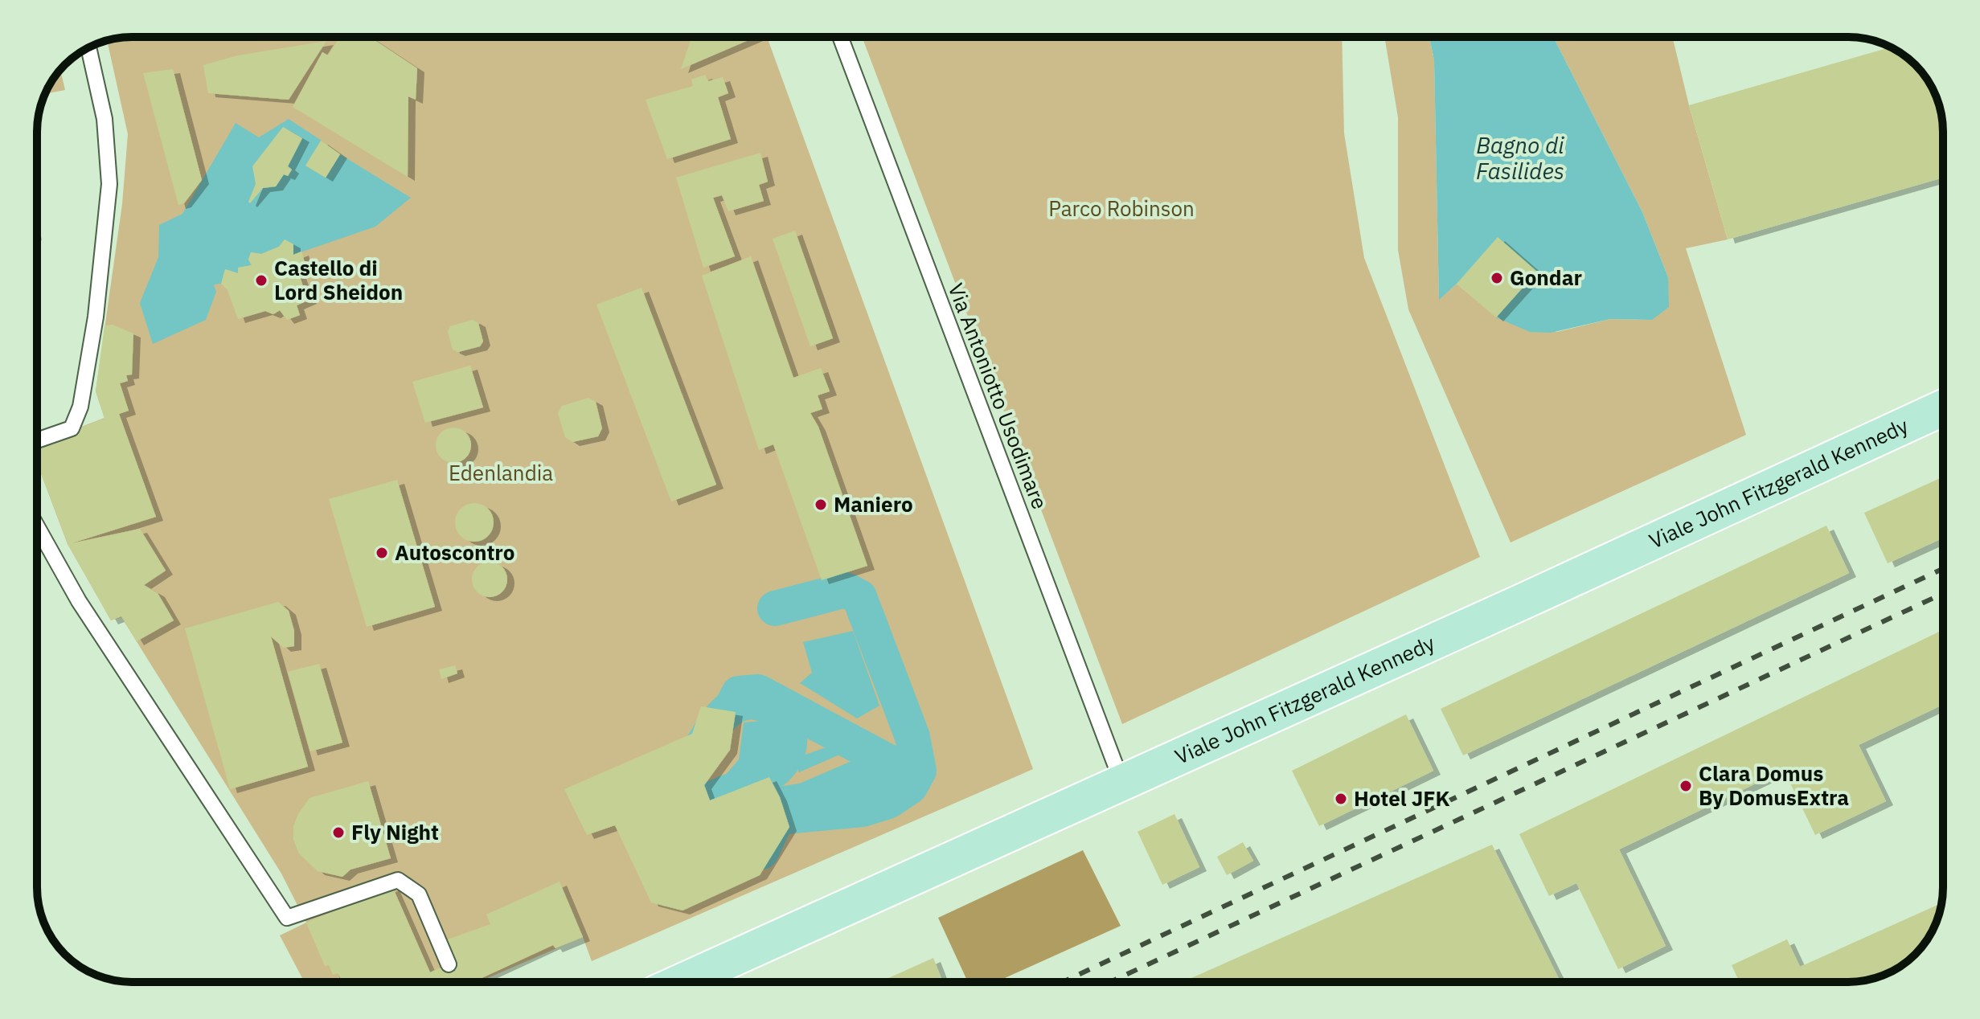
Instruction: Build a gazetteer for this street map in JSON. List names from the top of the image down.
{
  "streets": {
    "main road": ["Viale John Fitzgerald Kennedy"],
    "lane": ["Via Antoniotto Usodimare"]
  },
  "crossings": [
    ["Via Antoniotto Usodimare", "Viale John Fitzgerald Kennedy"]
  ],
  "water": ["Bagno di Fasilides"],
  "parks": ["Parco Robinson", "Edenlandia"],
  "places": [
    "Gondar",
    "Castello di Lord Sheidon",
    "Maniero",
    "Autoscontro",
    "Clara Domus By DomusExtra",
    "Hotel JFK",
    "Fly Night"
  ]
}
